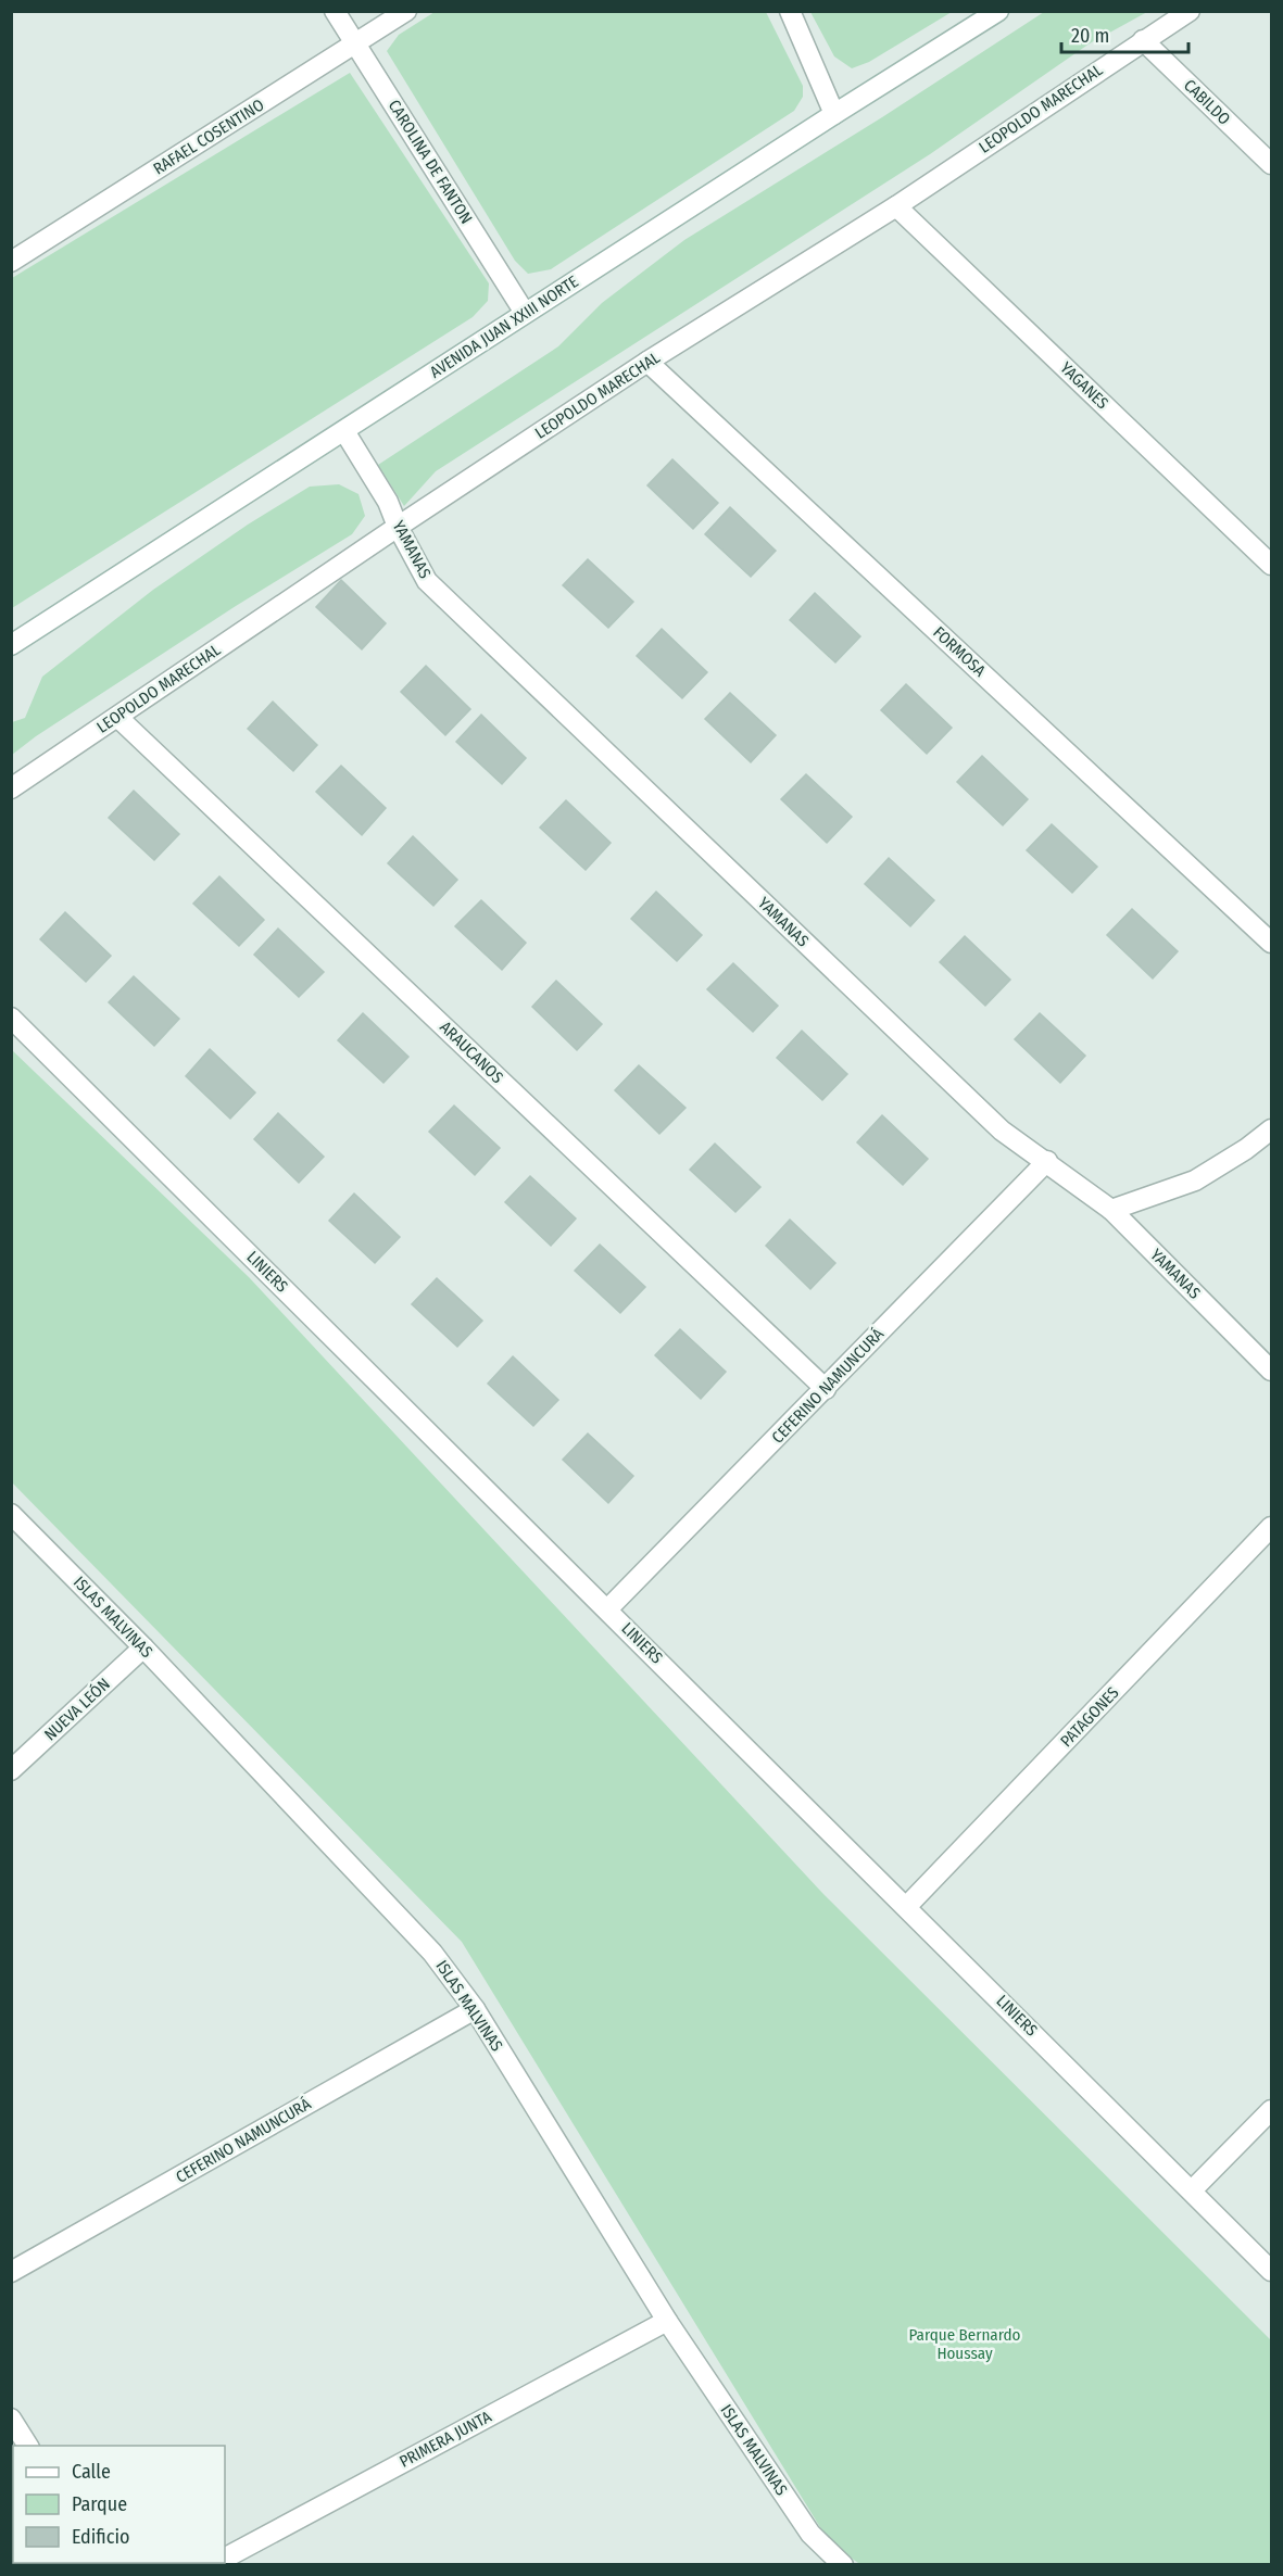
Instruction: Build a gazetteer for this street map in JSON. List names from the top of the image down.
{
  "streets": {
    "street": [
      "CABILDO",
      "LEOPOLDO MARECHAL",
      "RAFAEL COSENTINO",
      "CAROLINA DE FANTON",
      "AVENIDA JUAN XXIII NORTE",
      "YAGANES",
      "YAMANAS",
      "FORMOSA",
      "ARAUCANOS",
      "LINIERS",
      "CEFERINO NAMUNCURÁ",
      "ISLAS MALVINAS",
      "NUEVA LEÓN",
      "PATAGONES",
      "PRIMERA JUNTA"
    ]
  },
  "crossings": [
    ["CABILDO", "LEOPOLDO MARECHAL"],
    ["LEOPOLDO MARECHAL", "YAGANES"],
    ["LEOPOLDO MARECHAL", "YAMANAS"],
    ["LEOPOLDO MARECHAL", "FORMOSA"],
    ["LEOPOLDO MARECHAL", "ARAUCANOS"],
    ["RAFAEL COSENTINO", "CAROLINA DE FANTON"],
    ["CAROLINA DE FANTON", "AVENIDA JUAN XXIII NORTE"],
    ["AVENIDA JUAN XXIII NORTE", "YAMANAS"],
    ["YAMANAS", "CEFERINO NAMUNCURÁ"],
    ["ARAUCANOS", "CEFERINO NAMUNCURÁ"],
    ["LINIERS", "CEFERINO NAMUNCURÁ"],
    ["LINIERS", "PATAGONES"],
    ["CEFERINO NAMUNCURÁ", "ISLAS MALVINAS"],
    ["ISLAS MALVINAS", "NUEVA LEÓN"],
    ["ISLAS MALVINAS", "PRIMERA JUNTA"]
  ],
  "parks": ["Parque Bernardo Houssay"],
  "legend": ["Calle", "Parque", "Edificio"],
  "scale_bar": "20 m"
}
